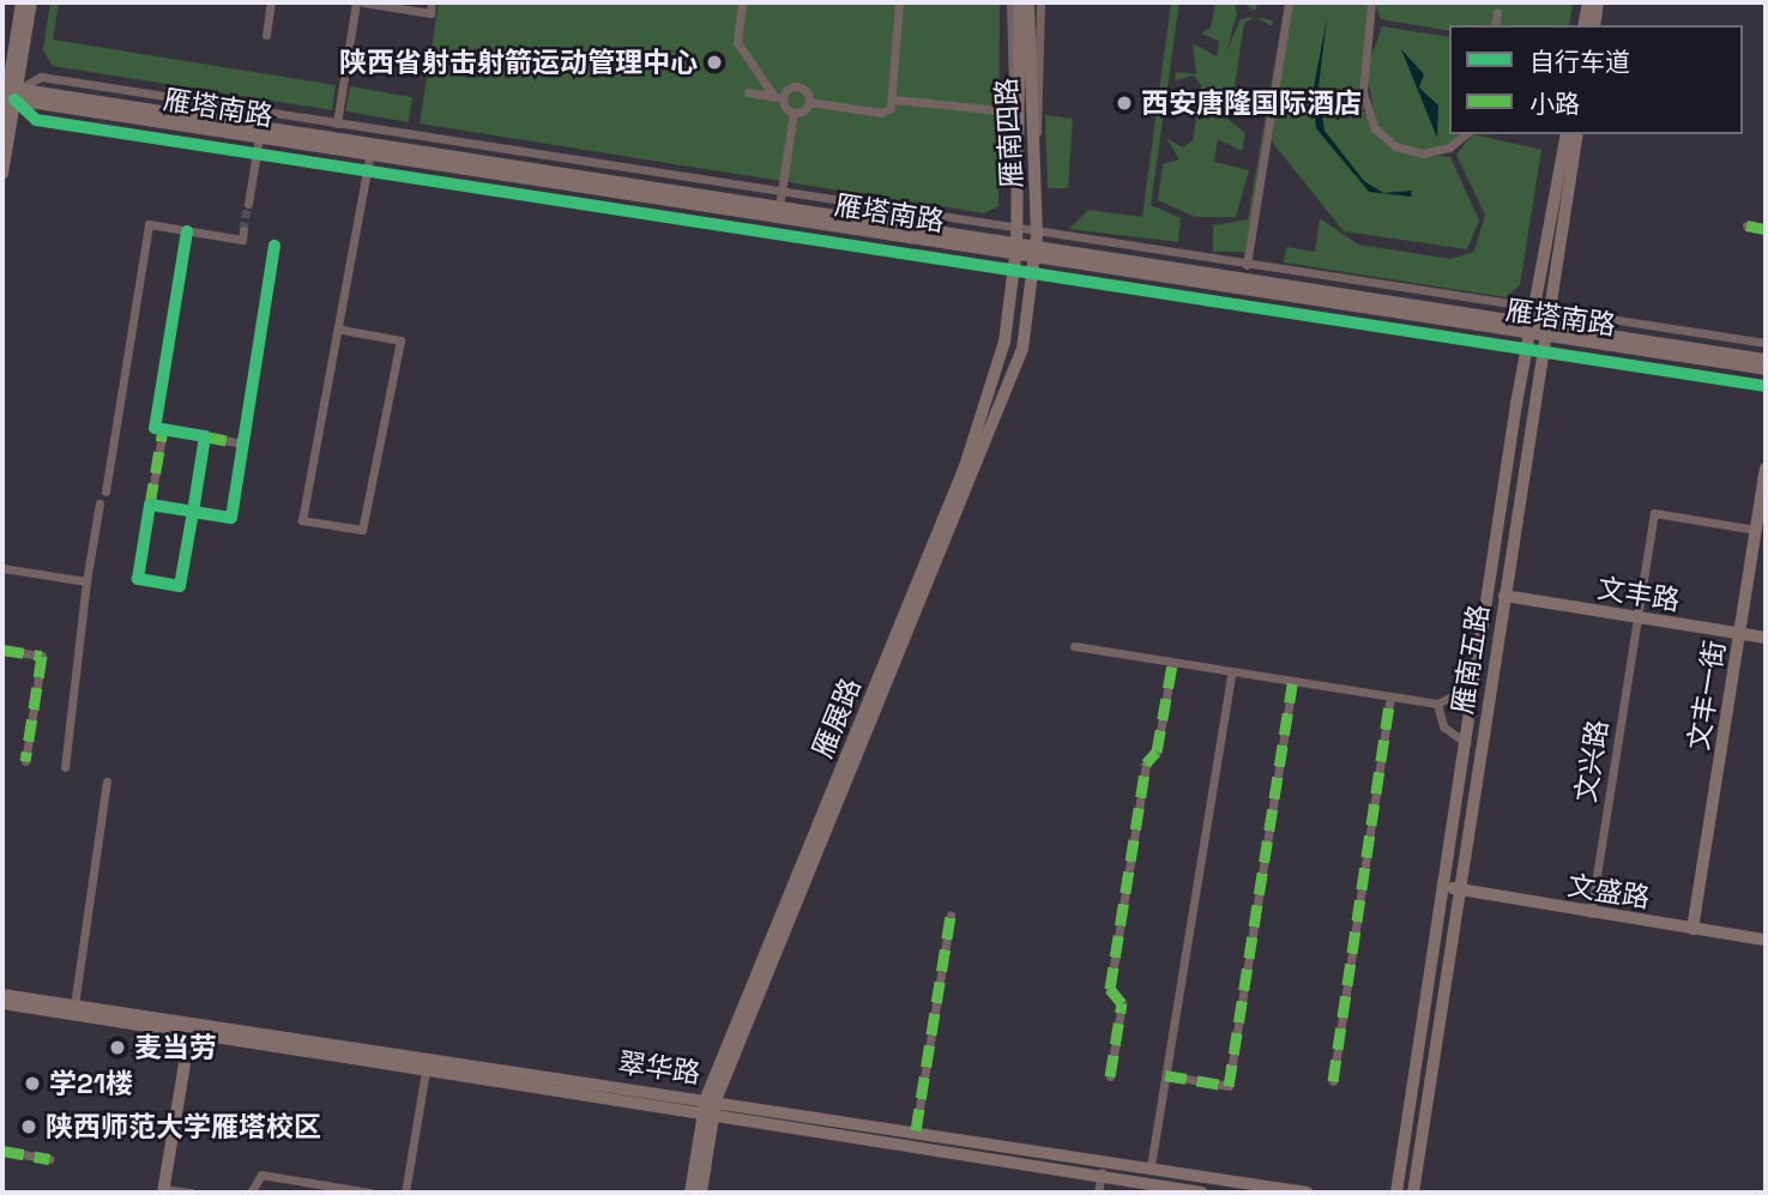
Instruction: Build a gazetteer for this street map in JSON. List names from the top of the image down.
{
  "streets": {
    "main road": [
      "雁塔南路",
      "雁南四路",
      "文丰路",
      "雁南五路",
      "文丰一街",
      "雁展路",
      "文盛路",
      "翠华路"
    ],
    "street": ["文兴路"]
  },
  "crossings": [
    ["雁塔南路", "雁南四路"],
    ["雁塔南路", "雁南五路"],
    ["雁塔南路", "雁展路"],
    ["雁南四路", "雁展路"],
    ["文丰路", "雁南五路"],
    ["文丰路", "文丰一街"],
    ["文丰路", "文兴路"],
    ["雁南五路", "文盛路"],
    ["文丰一街", "文兴路"],
    ["文丰一街", "文盛路"],
    ["雁展路", "翠华路"],
    ["文兴路", "文盛路"]
  ],
  "places": [
    "陕西省射击射箭运动管理中心",
    "西安唐隆国际酒店",
    "麦当劳",
    "学21楼",
    "陕西师范大学雁塔校区"
  ],
  "legend": ["自行车道", "小路"]
}
